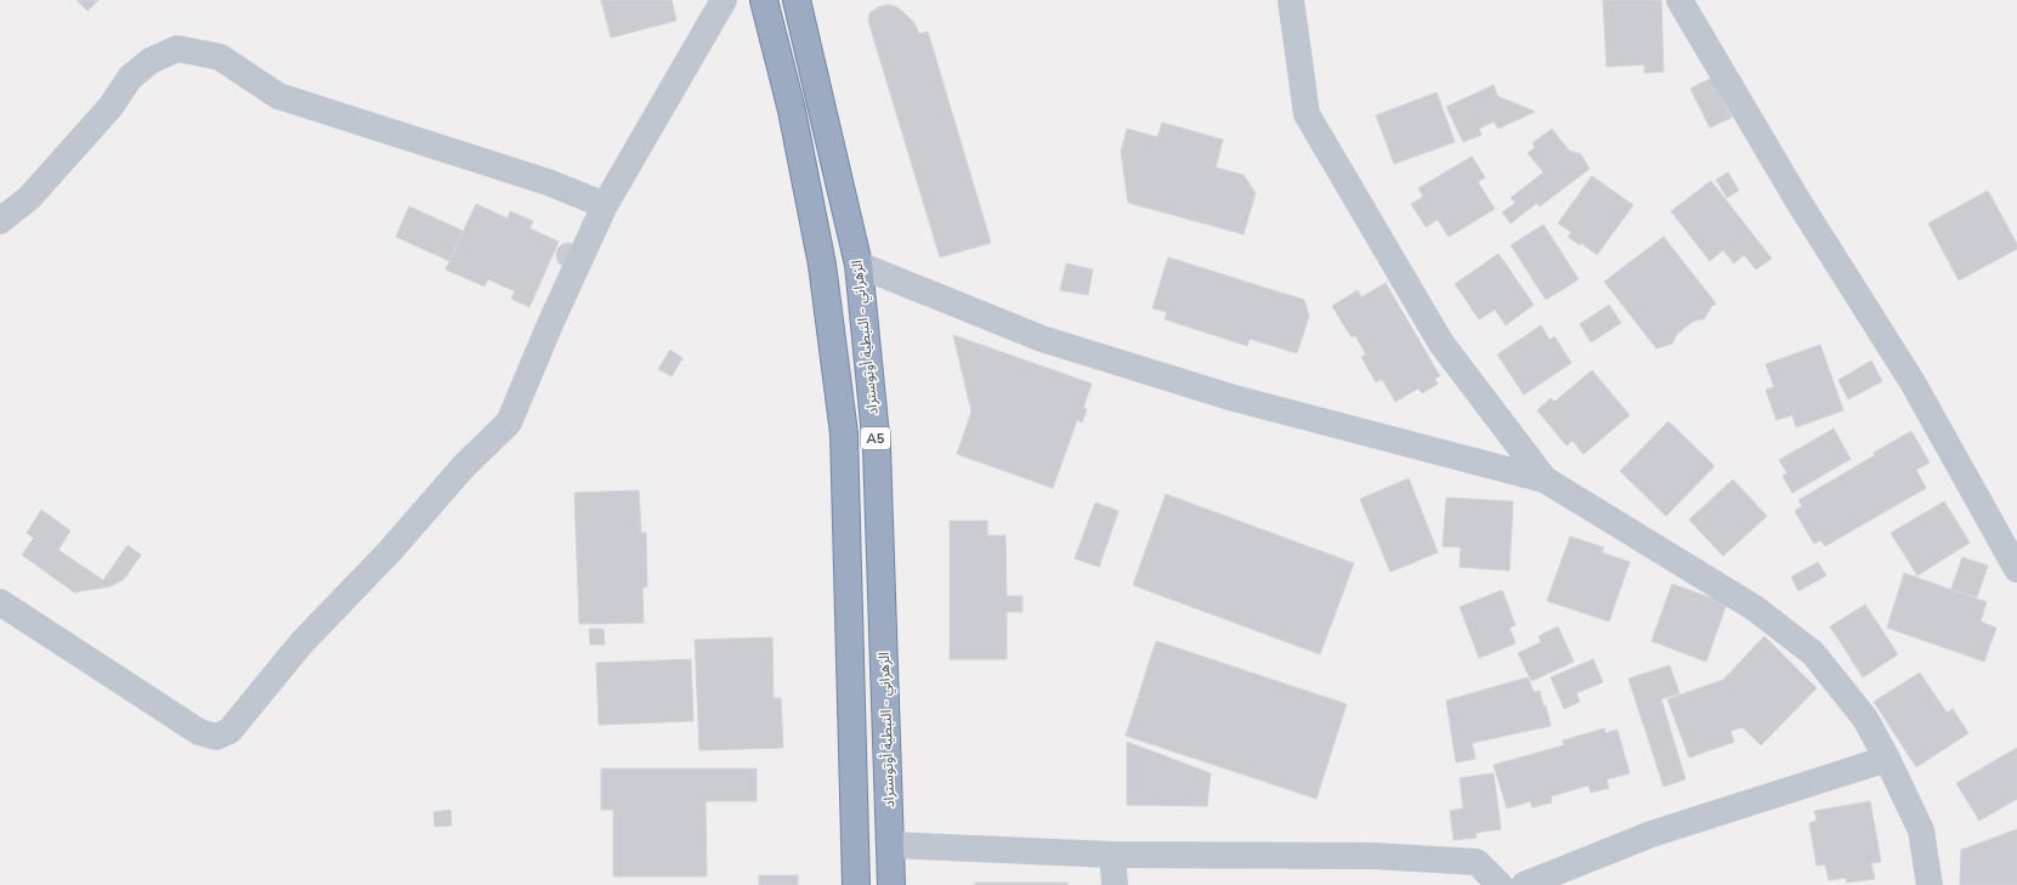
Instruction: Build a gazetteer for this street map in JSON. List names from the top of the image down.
{
  "streets": {
    "highway": ["الزهراني - النبطية أوتوستراد", "A5"]
  }
}
